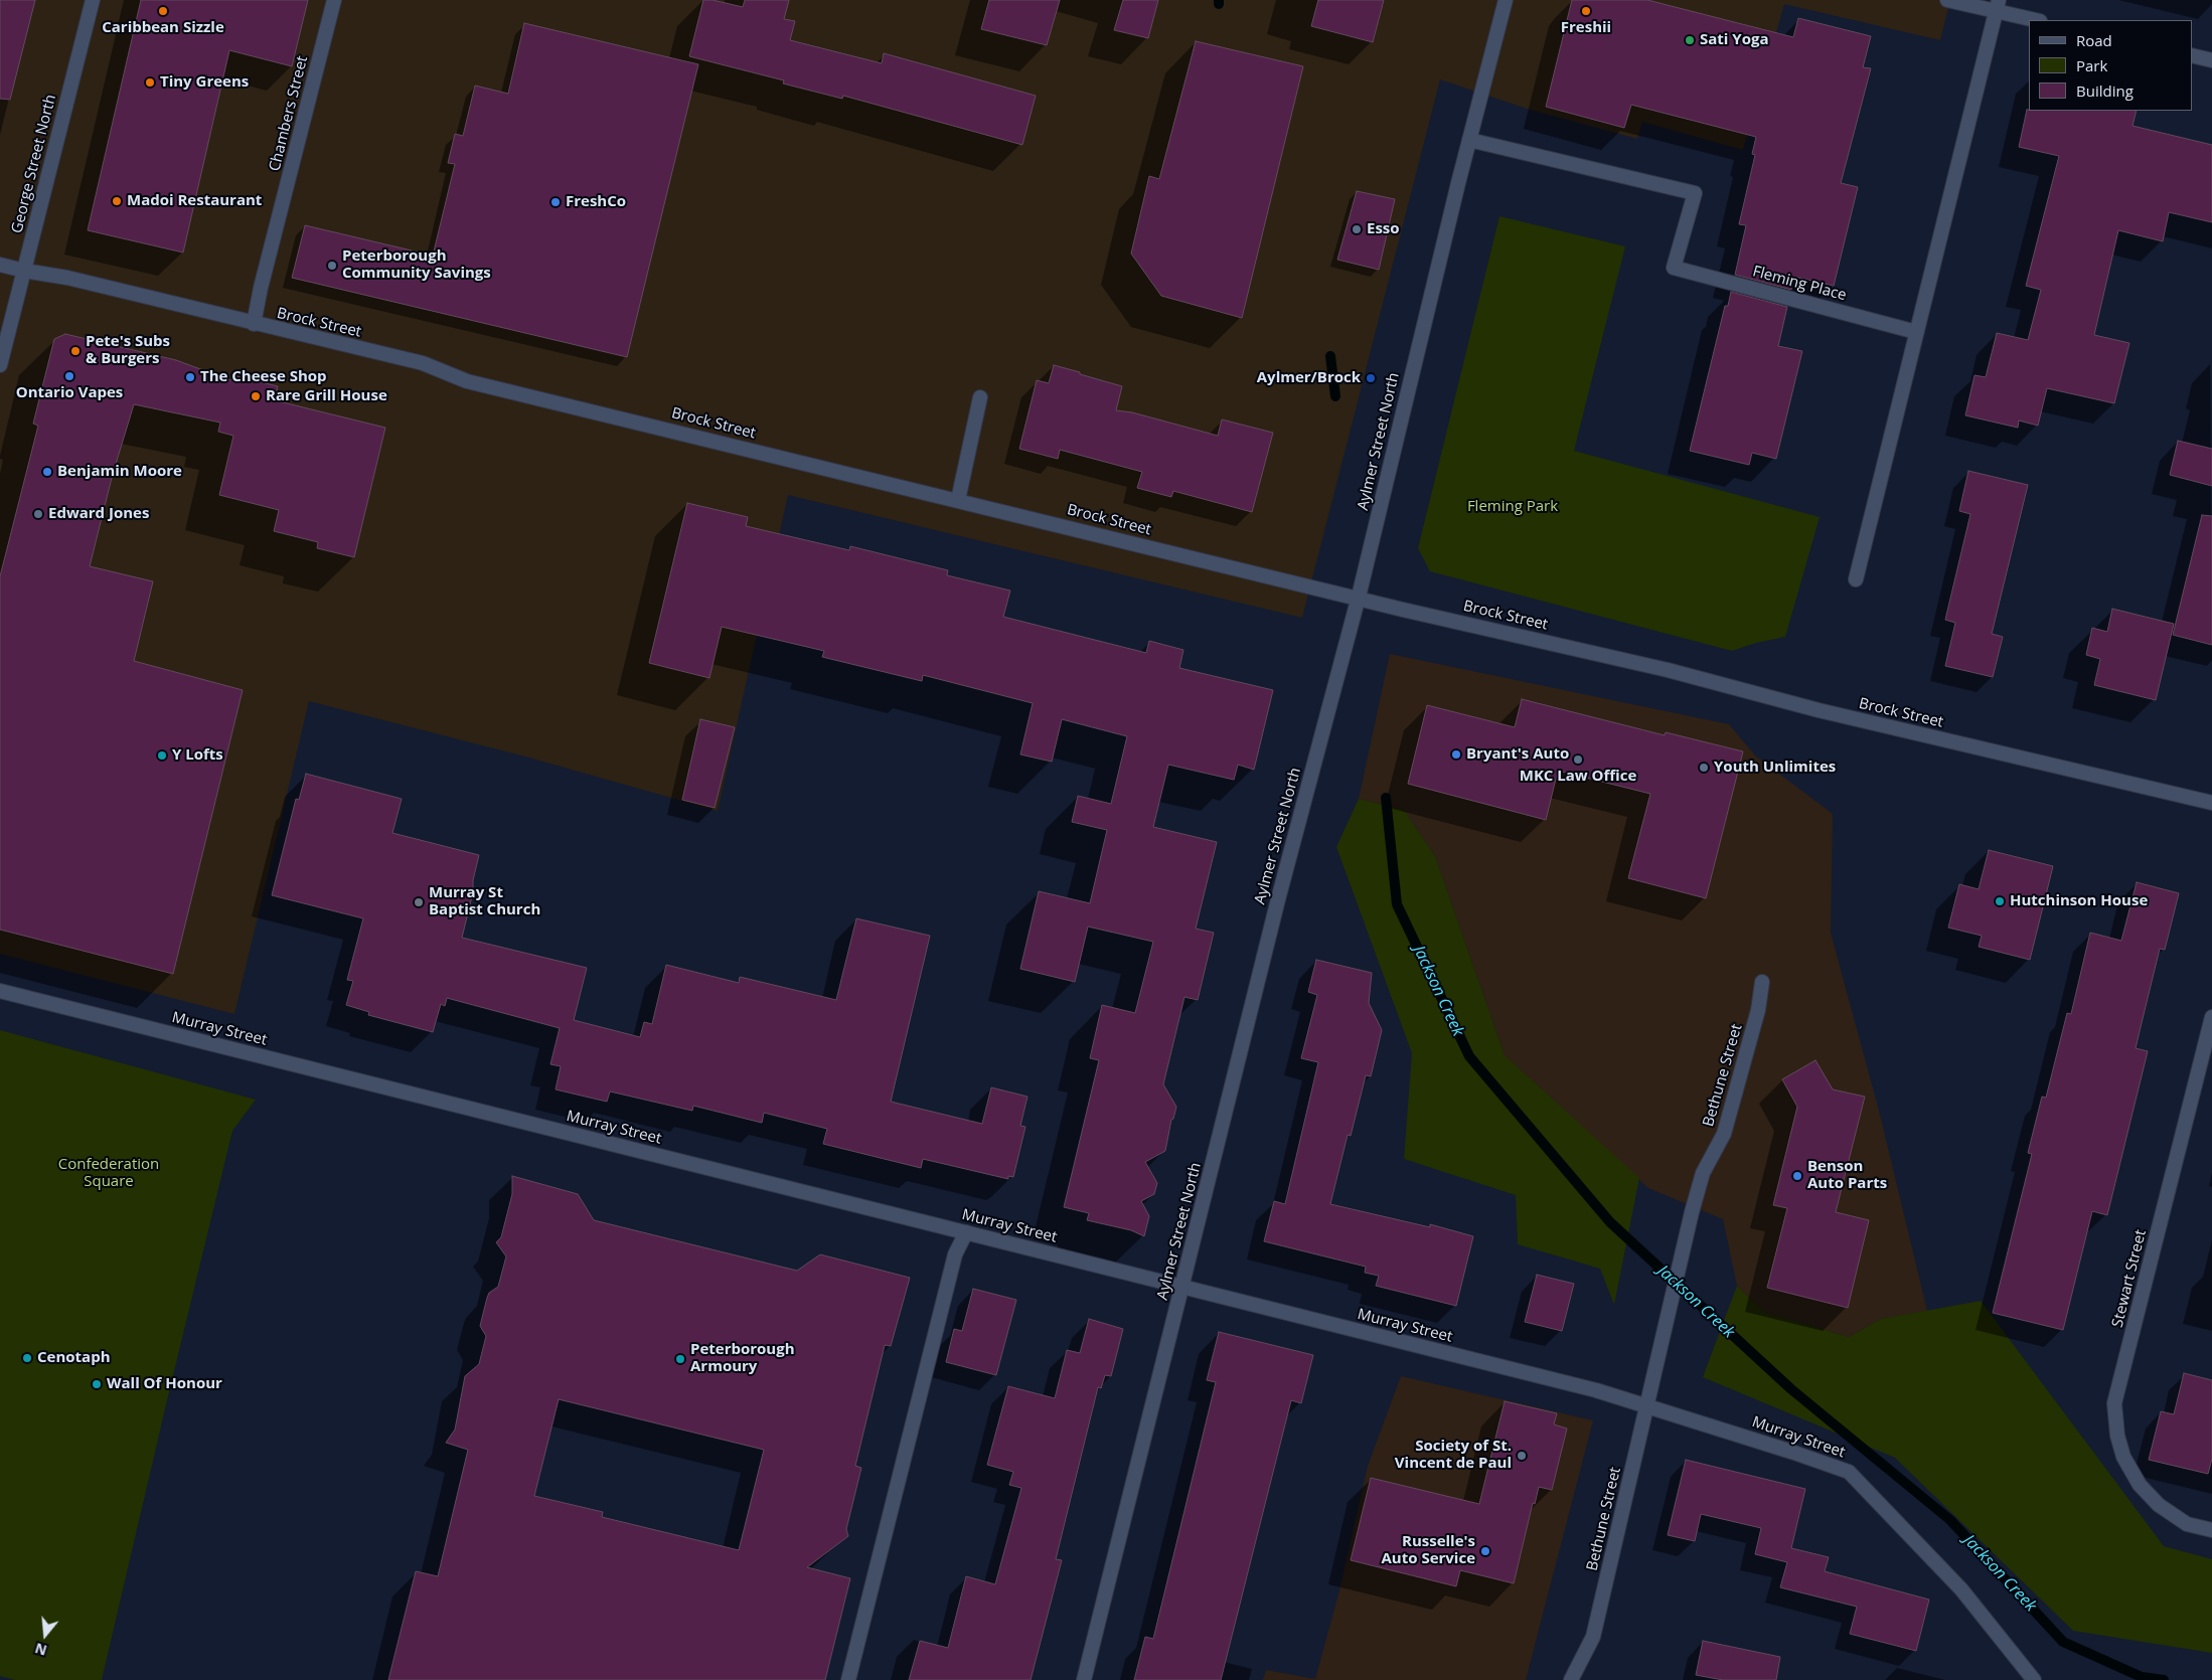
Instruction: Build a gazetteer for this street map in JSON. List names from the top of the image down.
{
  "streets": {
    "street": [
      "Chambers Street",
      "George Street North",
      "Fleming Place",
      "Brock Street",
      "Aylmer Street North",
      "Murray Street",
      "Bethune Street",
      "Stewart Street"
    ]
  },
  "crossings": [
    ["Chambers Street", "Brock Street"],
    ["George Street North", "Brock Street"],
    ["Fleming Place", "Aylmer Street North"],
    ["Brock Street", "Aylmer Street North"],
    ["Aylmer Street North", "Murray Street"],
    ["Murray Street", "Bethune Street"]
  ],
  "water": ["Jackson Creek"],
  "parks": ["Fleming Park", "Confederation Square"],
  "places": [
    "Caribbean Sizzle",
    "Freshii",
    "Sati Yoga",
    "Tiny Greens",
    "Madoi Restaurant",
    "FreshCo",
    "Esso",
    "Peterborough Community Savings",
    "Pete's Subs & Burgers",
    "Ontario Vapes",
    "The Cheese Shop",
    "Aylmer/Brock",
    "Rare Grill House",
    "Benjamin Moore",
    "Edward Jones",
    "Bryant's Auto",
    "Y Lofts",
    "MKC Law Office",
    "Youth Unlimites",
    "Hutchinson House",
    "Murray St Baptist Church",
    "Benson Auto Parts",
    "Cenotaph",
    "Peterborough Armoury",
    "Wall Of Honour",
    "Society of St. Vincent de Paul",
    "Russelle's Auto Service"
  ],
  "legend": ["Road", "Park", "Building"],
  "north": "bottom"
}
